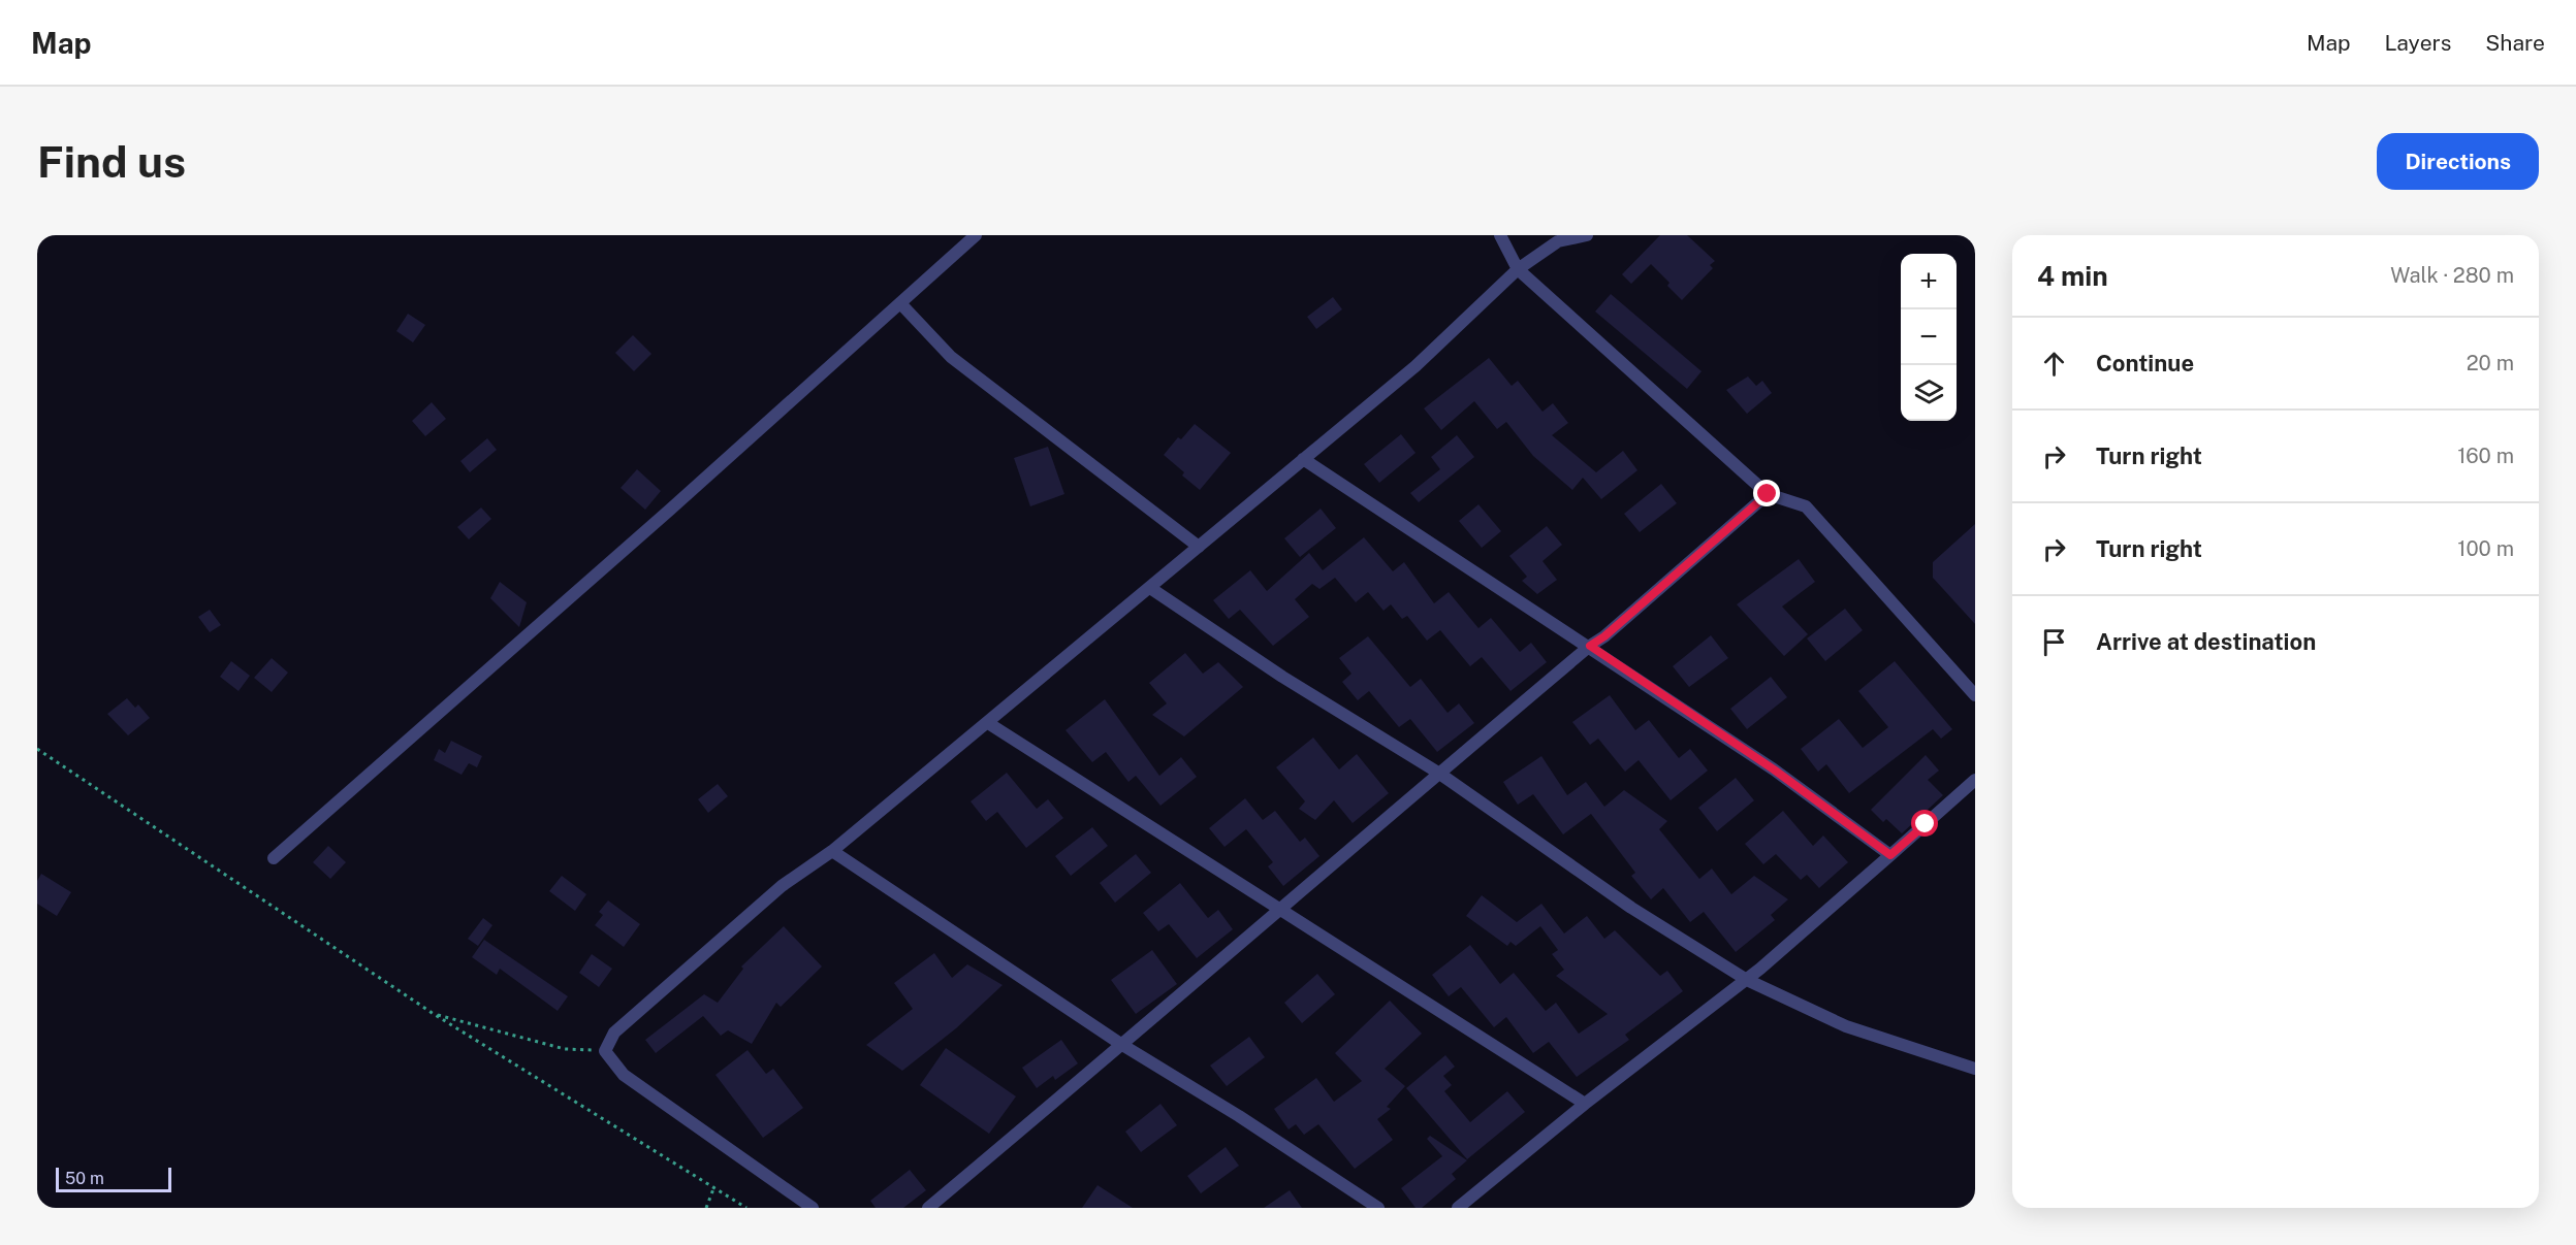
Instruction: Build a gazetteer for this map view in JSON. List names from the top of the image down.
{
  "scale_bar": "50 m",
  "page": {
    "header": "Map",
    "nav": ["Map", "Layers", "Share"],
    "buttons": "Directions",
    "title": "Find us",
    "heading": ["4 min", "Walk · 280 m"],
    "map_buttons": ["+", "−"],
    "list": [
      ["Continue", "20 m"],
      ["Turn right", "160 m"],
      ["Turn right", "100 m"],
      "Arrive at destination"
    ],
    "scale": "50 m"
  }
}
